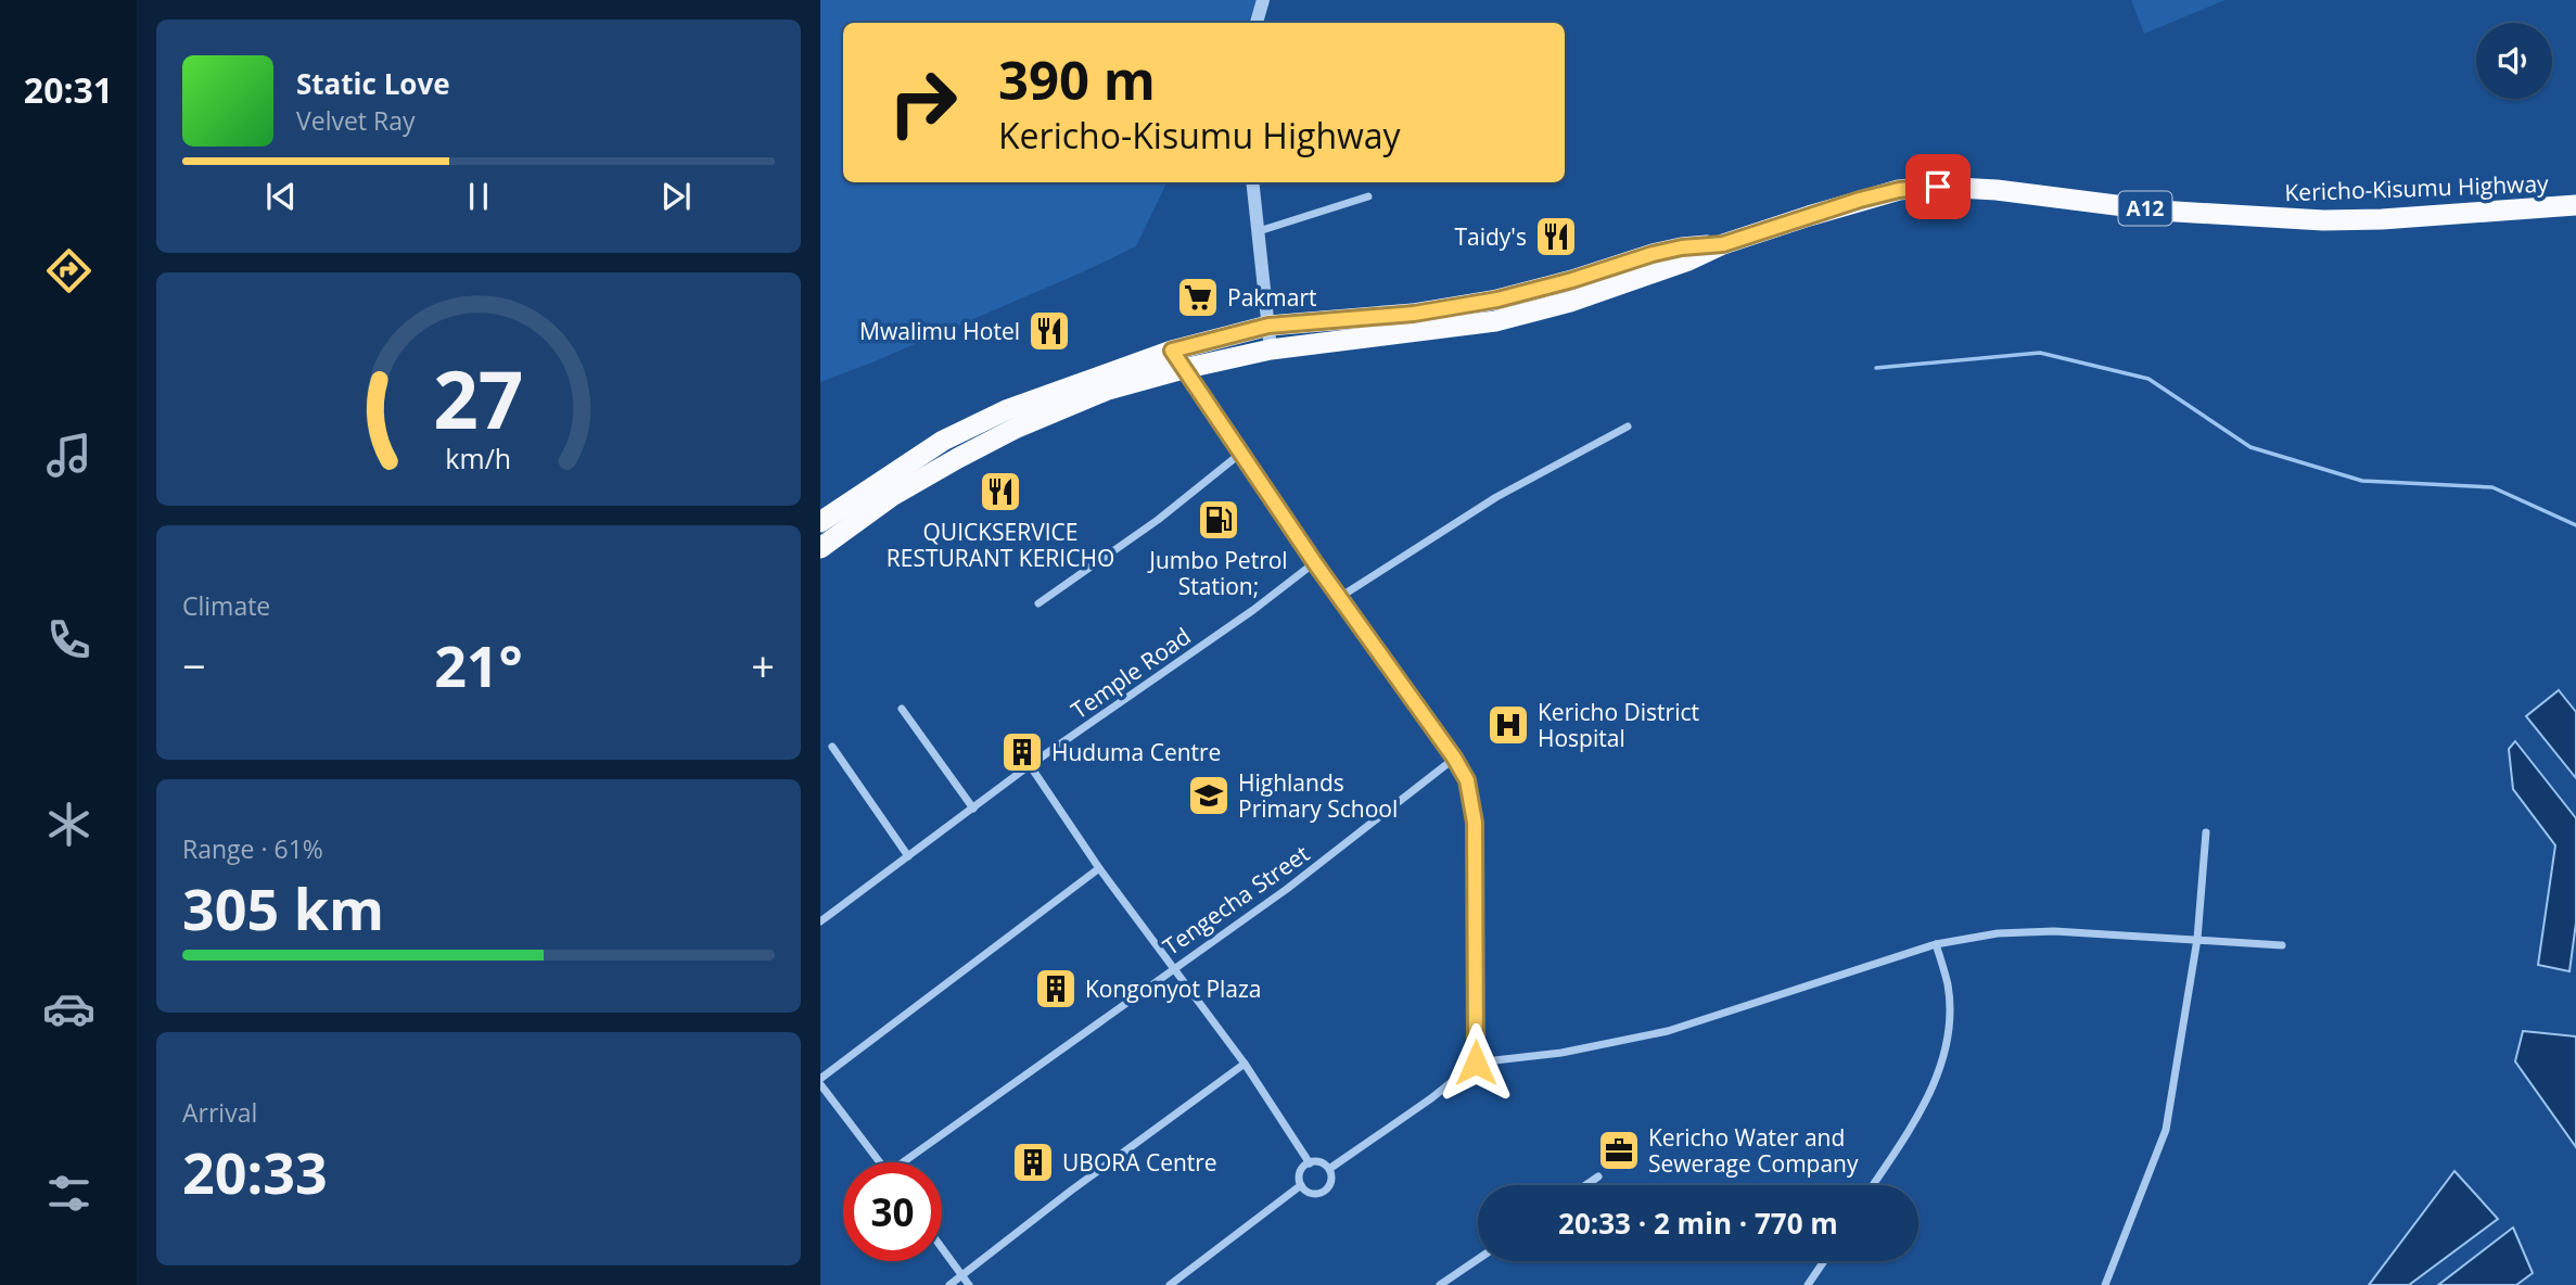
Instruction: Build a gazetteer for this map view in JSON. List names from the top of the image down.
{
  "streets": {
    "highway": ["Kericho-Kisumu Highway", "A12"],
    "street": ["Temple Road", "Tengecha Street"]
  },
  "places": {
    "restaurant": ["Taidy's", "Mwalimu Hotel", "QUICKSERVICE RESTURANT KERICHO"],
    "supermarket": ["Pakmart"],
    "fuel station": ["Jumbo Petrol Station;"],
    "hospital": ["Kericho District Hospital"],
    "building": ["Huduma Centre", "Kongonyot Plaza", "UBORA Centre"],
    "school or university": ["Highlands Primary School"],
    "office": ["Kericho Water and Sewerage Company"]
  },
  "page": {
    "tabs": "20:31",
    "turn": ["390 m", "Kericho-Kisumu Highway"],
    "song": ["Static Love", "Velvet Ray"],
    "tile": [
      "Climate",
      ["Range · 61%", "305 km"],
      ["Arrival", "20:33"]
    ],
    "heat": ["−", "21°", "+"],
    "limit": "30",
    "trip": "20:33 · 2 min · 770 m",
    "gauge": ["27", "km/h"]
  }
}
